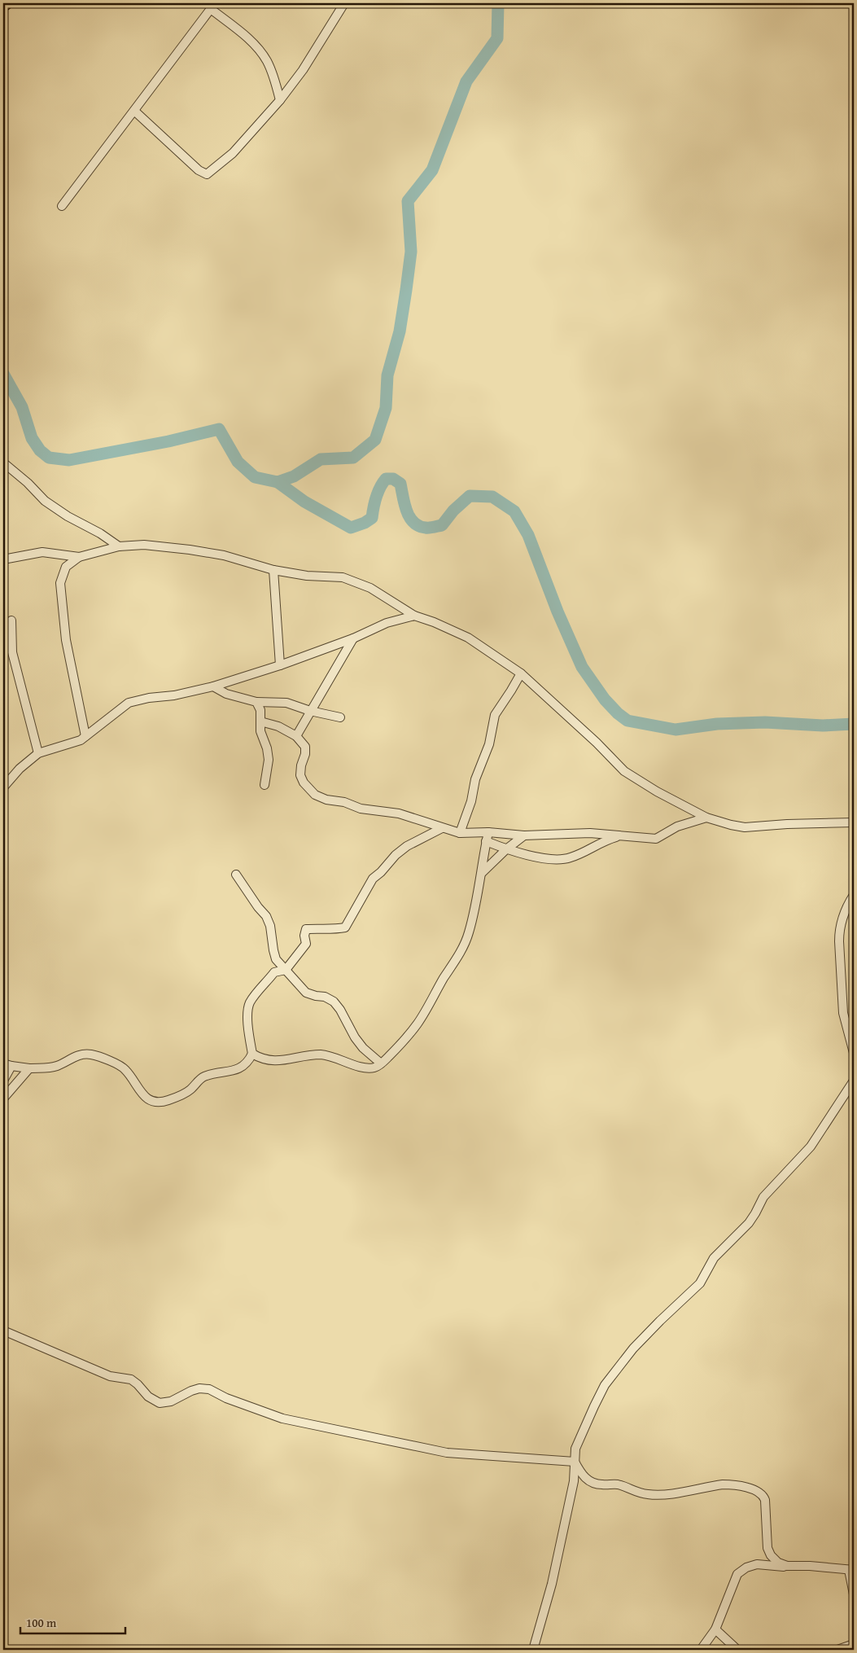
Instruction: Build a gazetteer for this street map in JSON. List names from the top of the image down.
{
  "scale_bar": "100 m"
}
